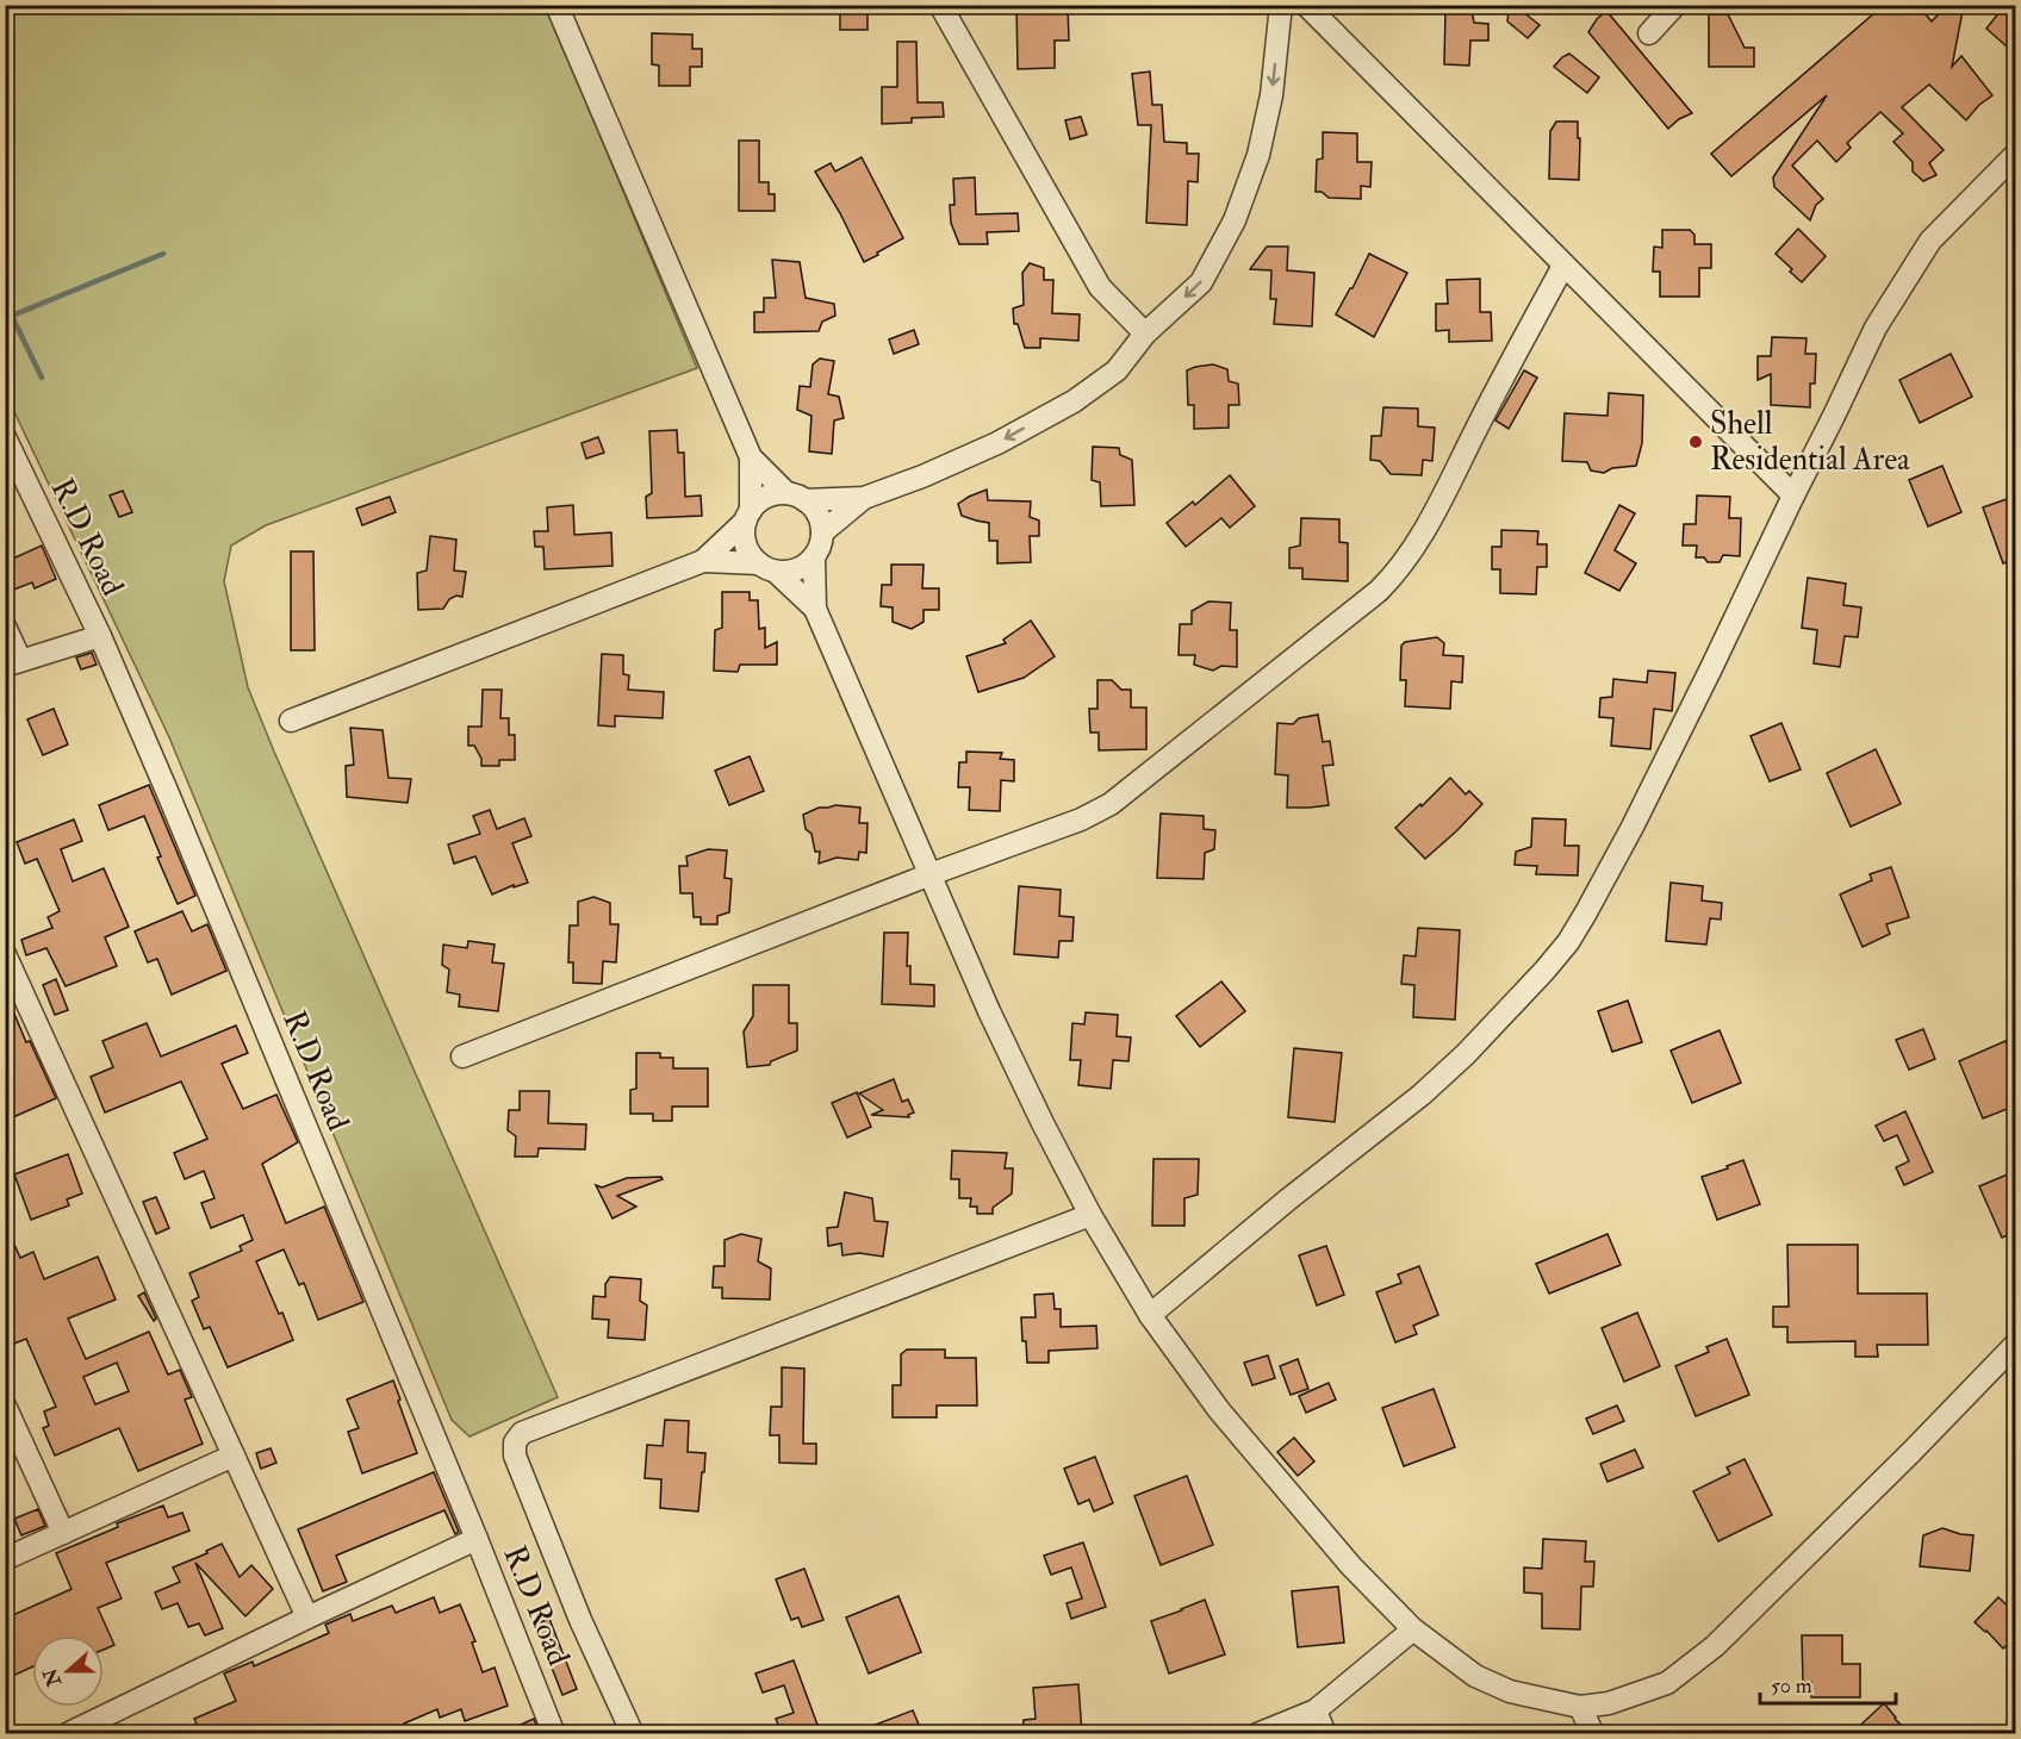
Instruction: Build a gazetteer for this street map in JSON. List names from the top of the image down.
{
  "streets": {
    "street": ["R.D Road"]
  },
  "places": ["Shell Residential Area"],
  "scale_bar": "50 m",
  "north": "left"
}
